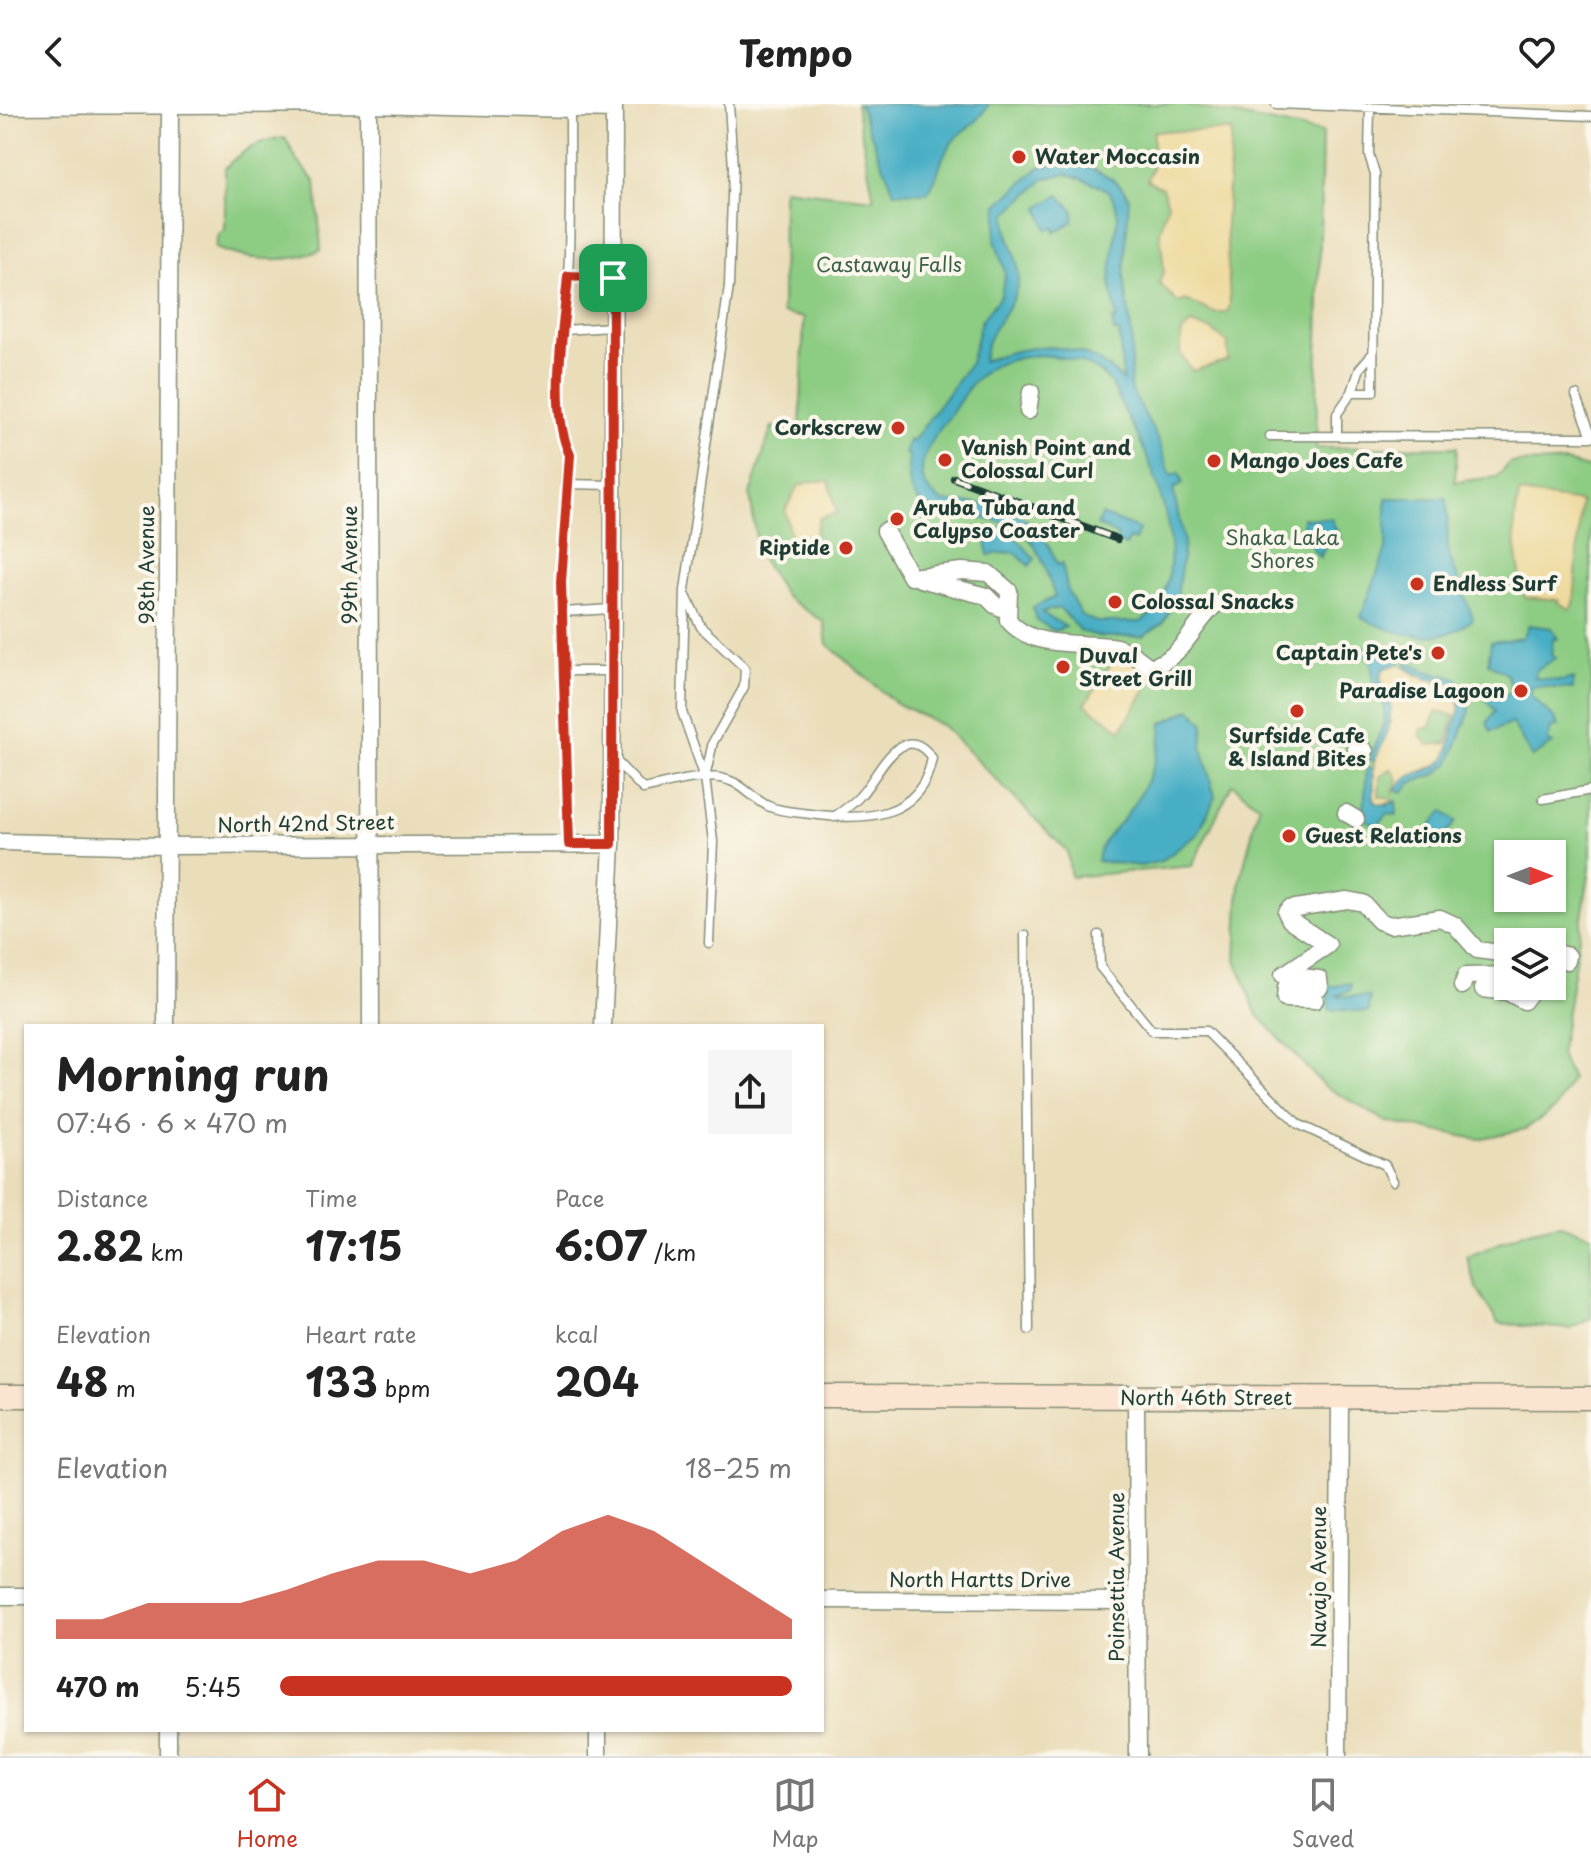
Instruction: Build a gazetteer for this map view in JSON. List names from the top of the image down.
{
  "streets": {
    "street": [
      "98th Avenue",
      "99th Avenue",
      "North 42nd Street",
      "North 46th Street",
      "Poinsettia Avenue",
      "Navajo Avenue",
      "North Hartts Drive"
    ]
  },
  "crossings": [
    ["98th Avenue", "North 42nd Street"],
    ["99th Avenue", "North 42nd Street"],
    ["North 46th Street", "Poinsettia Avenue"],
    ["North 46th Street", "Navajo Avenue"],
    ["Poinsettia Avenue", "North Hartts Drive"]
  ],
  "parks": ["Castaway Falls", "Shaka Laka Shores"],
  "places": [
    "Water Moccasin",
    "Corkscrew",
    "Vanish Point and Colossal Curl",
    "Mango Joes Cafe",
    "Aruba Tuba and Calypso Coaster",
    "Riptide",
    "Endless Surf",
    "Colossal Snacks",
    "Captain Pete's",
    "Duval Street Grill",
    "Paradise Lagoon",
    "Surfside Cafe & Island Bites",
    "Guest Relations"
  ],
  "north": "right",
  "page": {
    "header": "Tempo",
    "heading": ["Morning run", "07:46 · 6 × 470 m"],
    "stats": [
      ["Distance", "2.82 km"],
      ["Time", "17:15"],
      ["Pace", "6:07 /km"],
      ["Elevation", "48 m"],
      ["Heart rate", "133 bpm"],
      ["kcal", "204"]
    ],
    "chart": ["Elevation", "18–25 m"],
    "list": [
      {
        "name": "470 m",
        "note": "5:45"
      }
    ],
    "tabs": ["Home", "Map", "Saved"]
  }
}
